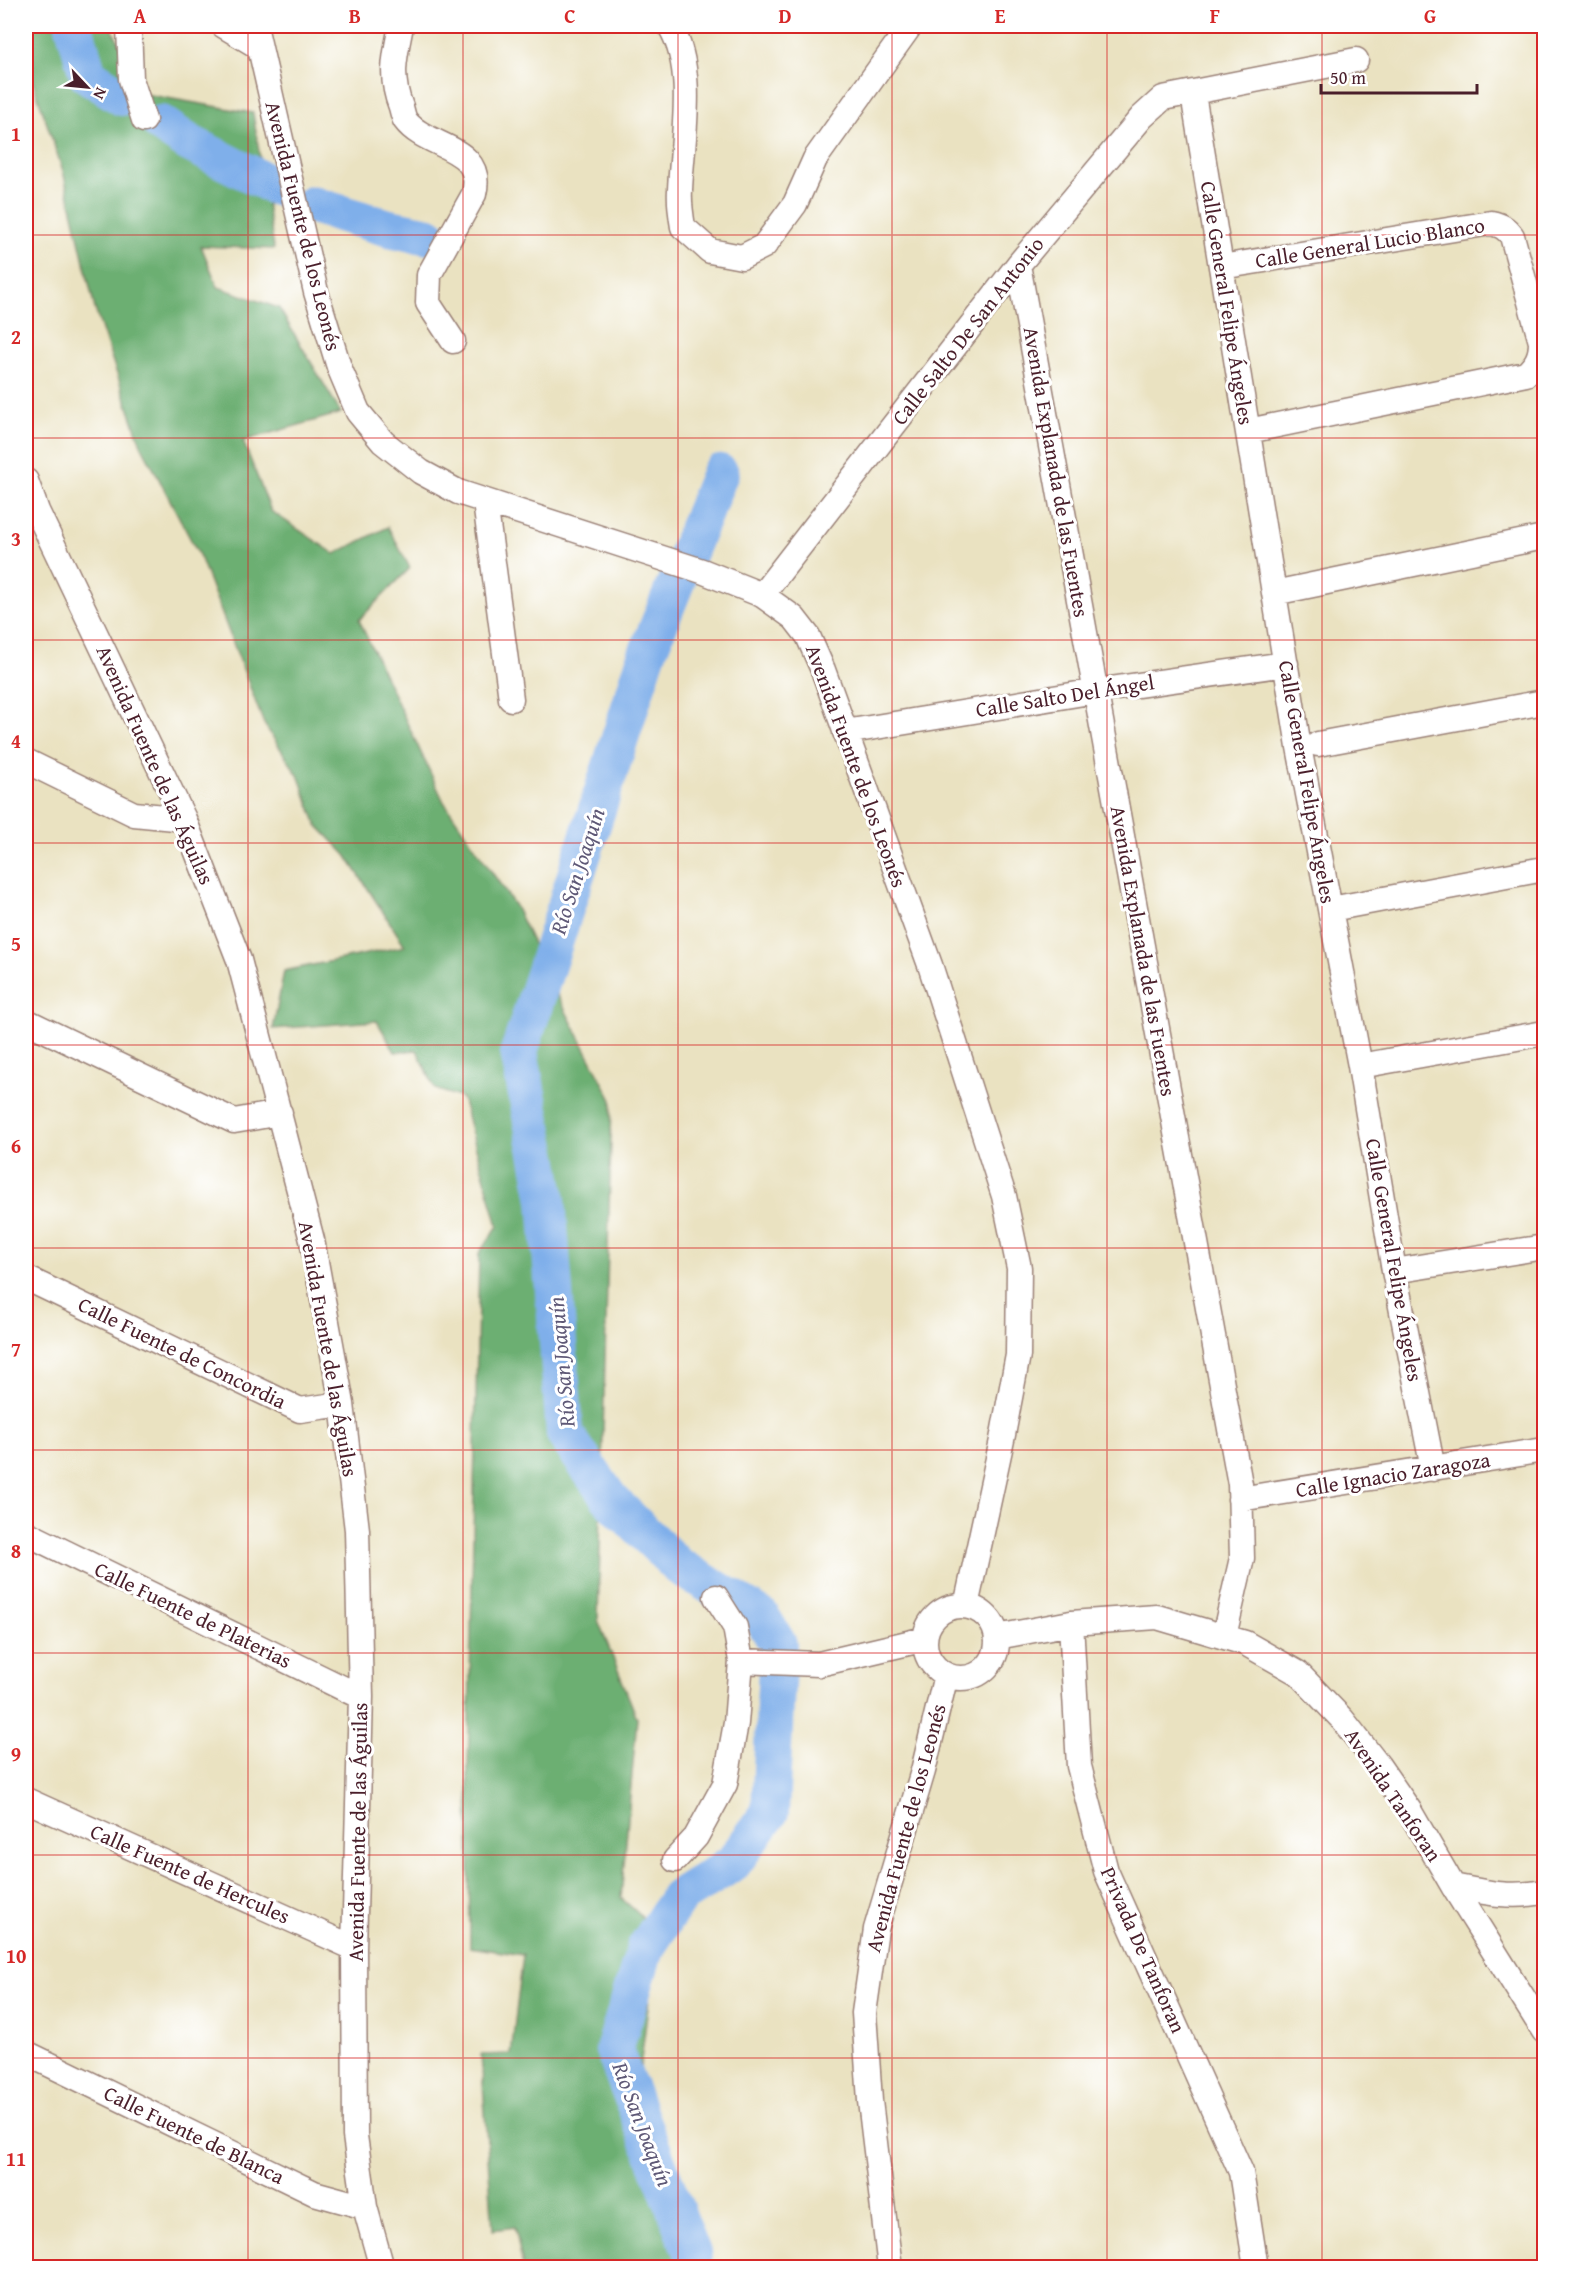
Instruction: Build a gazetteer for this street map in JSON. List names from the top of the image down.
{
  "streets": {
    "street": [
      "Avenida Fuente de los Leonés",
      "Calle General Lucio Blanco",
      "Calle General Felipe Ángeles",
      "Calle Salto De San Antonio",
      "Avenida Explanada de las Fuentes",
      "Calle Salto Del Ángel",
      "Avenida Fuente de las Águilas",
      "Calle Fuente de Concordia",
      "Calle Ignacio Zaragoza",
      "Calle Fuente de Platerias",
      "Avenida Tanforan",
      "Calle Fuente de Hercules",
      "Privada De Tanforan",
      "Calle Fuente de Blanca"
    ]
  },
  "crossings": [
    ["Avenida Fuente de los Leonés", "Calle Salto De San Antonio"],
    ["Avenida Fuente de los Leonés", "Calle Salto Del Ángel"],
    ["Avenida Fuente de los Leonés", "Avenida Tanforan"],
    ["Calle General Lucio Blanco", "Calle General Felipe Ángeles"],
    ["Calle General Felipe Ángeles", "Calle Salto De San Antonio"],
    ["Calle General Felipe Ángeles", "Calle Salto Del Ángel"],
    ["Calle General Felipe Ángeles", "Calle Ignacio Zaragoza"],
    ["Calle Salto De San Antonio", "Avenida Explanada de las Fuentes"],
    ["Avenida Explanada de las Fuentes", "Calle Salto Del Ángel"],
    ["Avenida Explanada de las Fuentes", "Calle Ignacio Zaragoza"],
    ["Avenida Explanada de las Fuentes", "Avenida Tanforan"],
    ["Avenida Fuente de las Águilas", "Calle Fuente de Concordia"],
    ["Avenida Fuente de las Águilas", "Calle Fuente de Platerias"],
    ["Avenida Fuente de las Águilas", "Calle Fuente de Hercules"],
    ["Avenida Fuente de las Águilas", "Calle Fuente de Blanca"],
    ["Avenida Tanforan", "Privada De Tanforan"]
  ],
  "water": ["Río San Joaquín"],
  "scale_bar": "50 m",
  "north": "bottom right",
  "grid": {
    "columns": [
      "A",
      "B",
      "C",
      "D",
      "E",
      "F",
      "G"
    ],
    "rows": [
      "1",
      "2",
      "3",
      "4",
      "5",
      "6",
      "7",
      "8",
      "9",
      "10",
      "11"
    ]
  }
}
